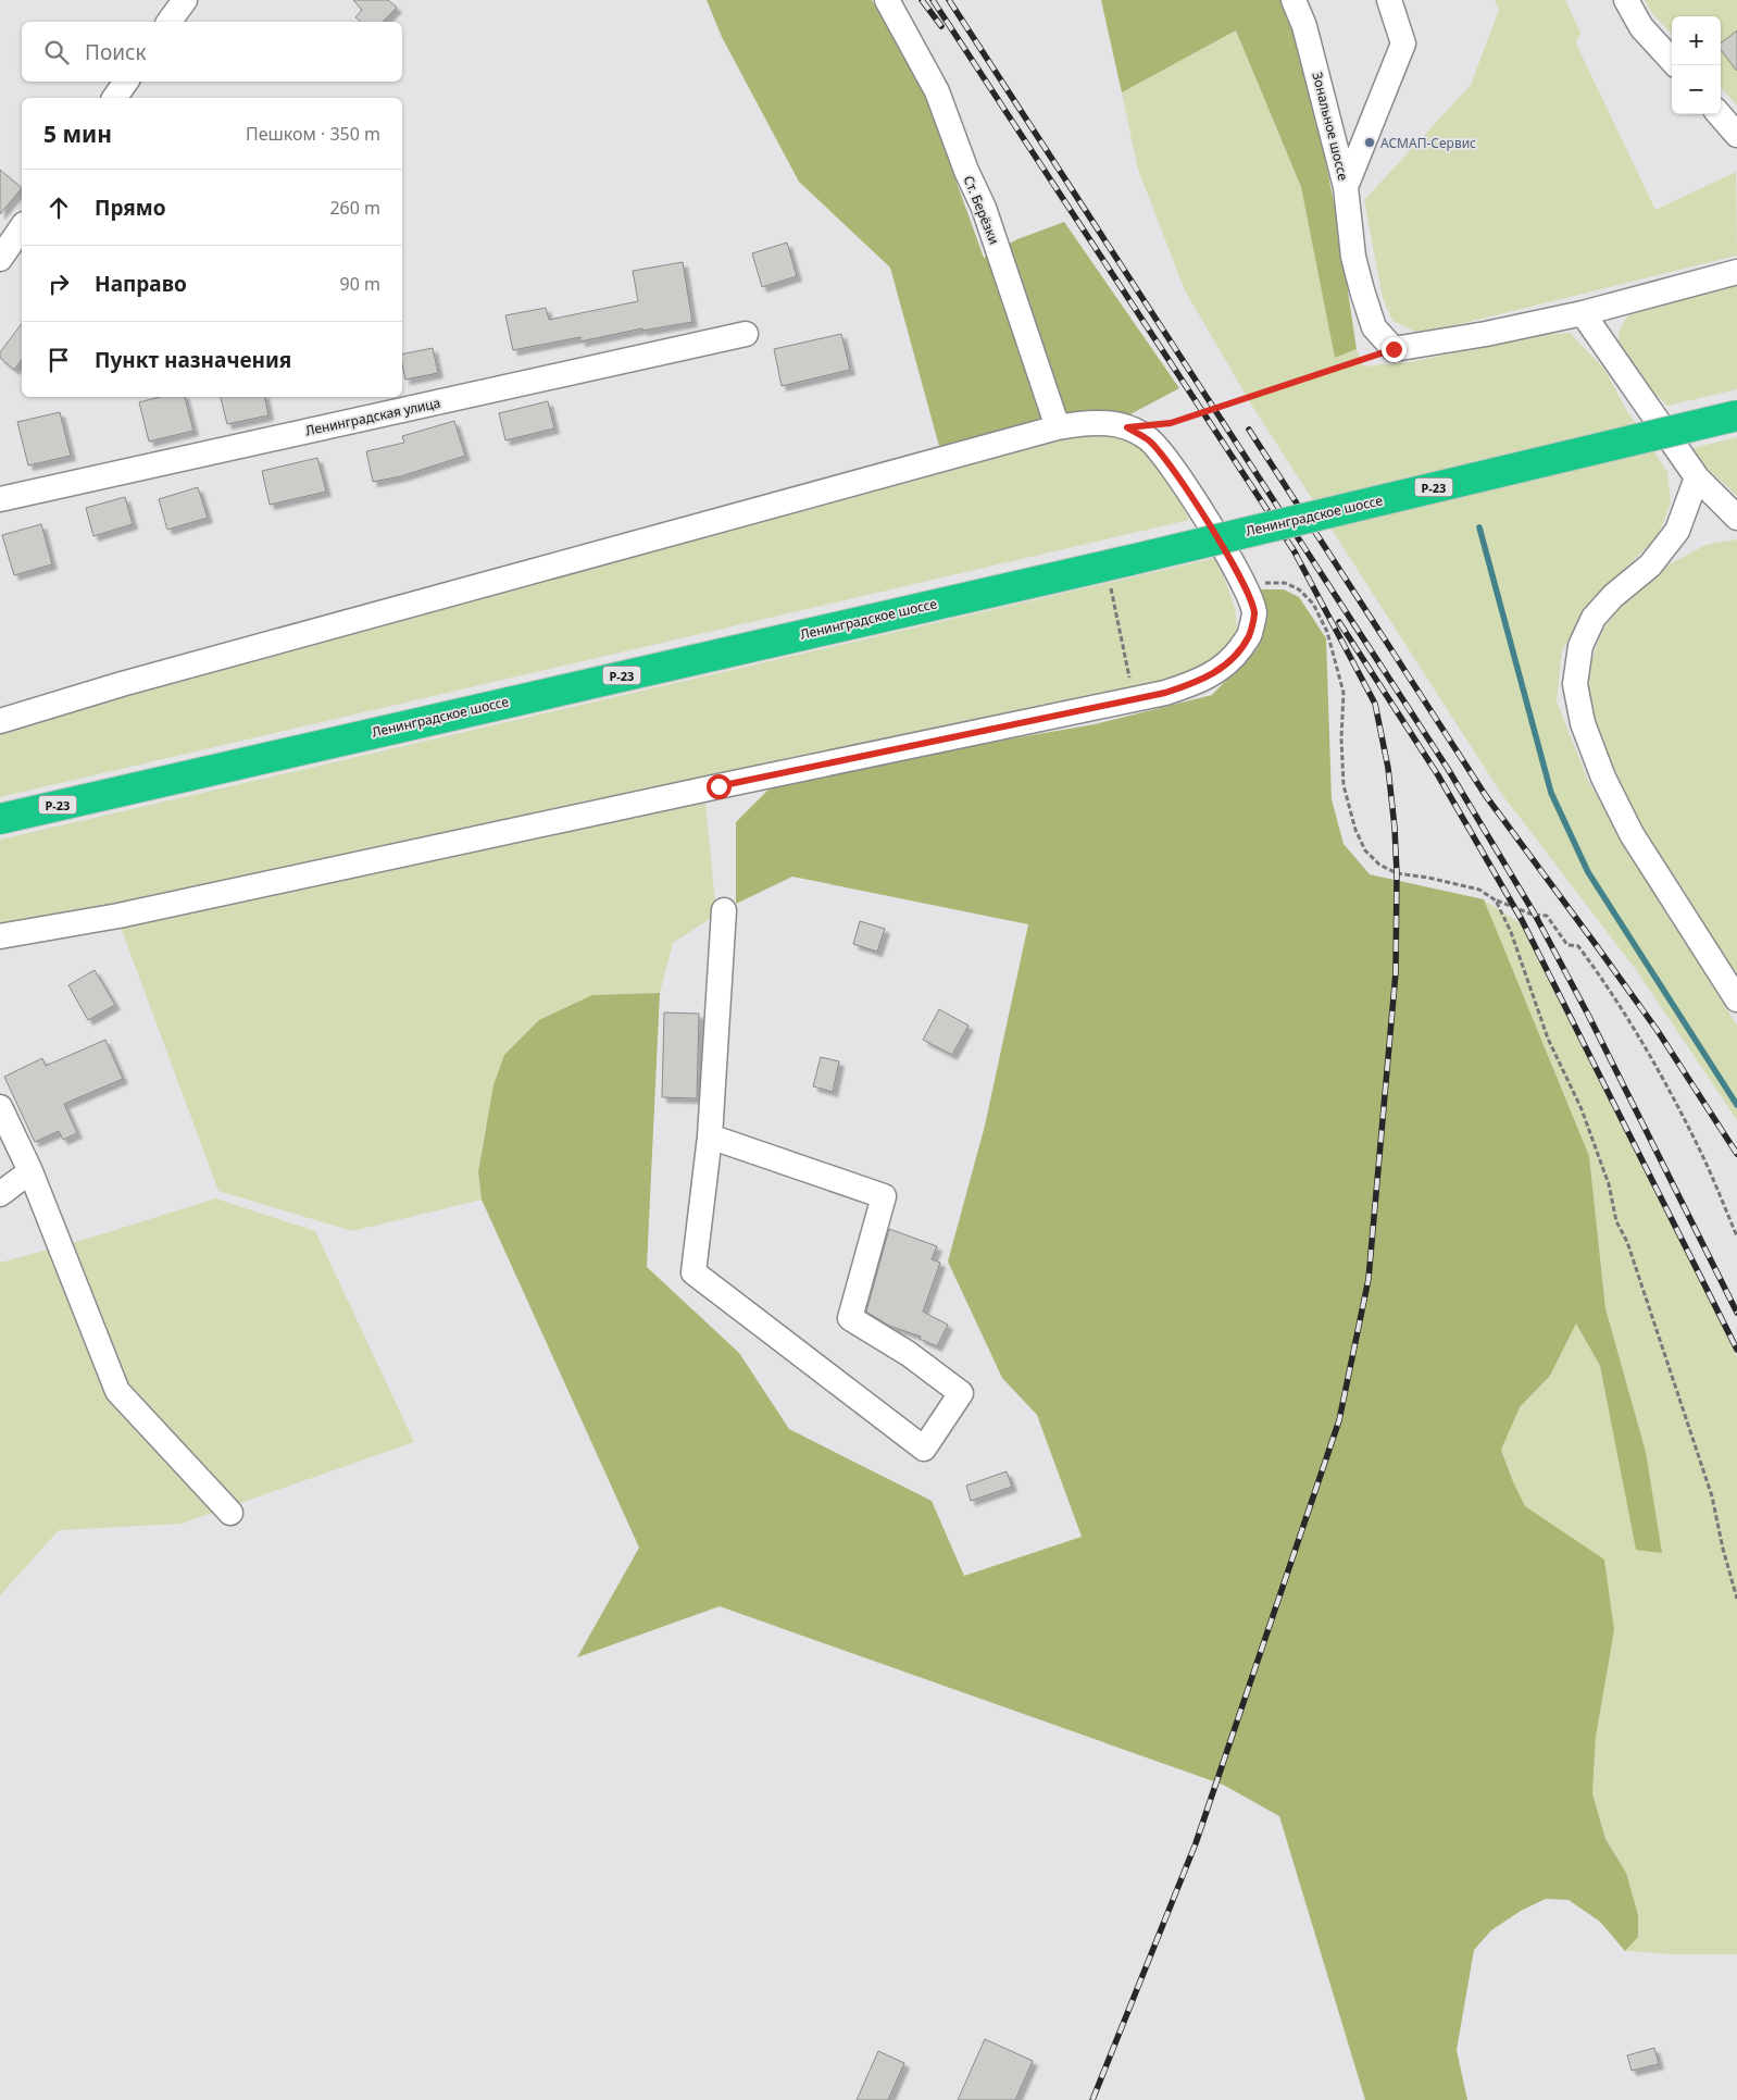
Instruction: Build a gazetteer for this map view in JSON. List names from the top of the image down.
{
  "streets": {
    "highway": ["Р-23", "Ленинградское шоссе"],
    "street": ["Зональное шоссе", "Ст. Берёзки", "Ленинградская улица"]
  },
  "places": ["АСМАП-Сервис"],
  "page": {
    "map_buttons": ["+", "−"],
    "search": "Поиск",
    "heading": ["5 мин", "Пешком · 350 m"],
    "list": [
      ["Прямо", "260 m"],
      ["Направо", "90 m"],
      "Пункт назначения"
    ]
  }
}
